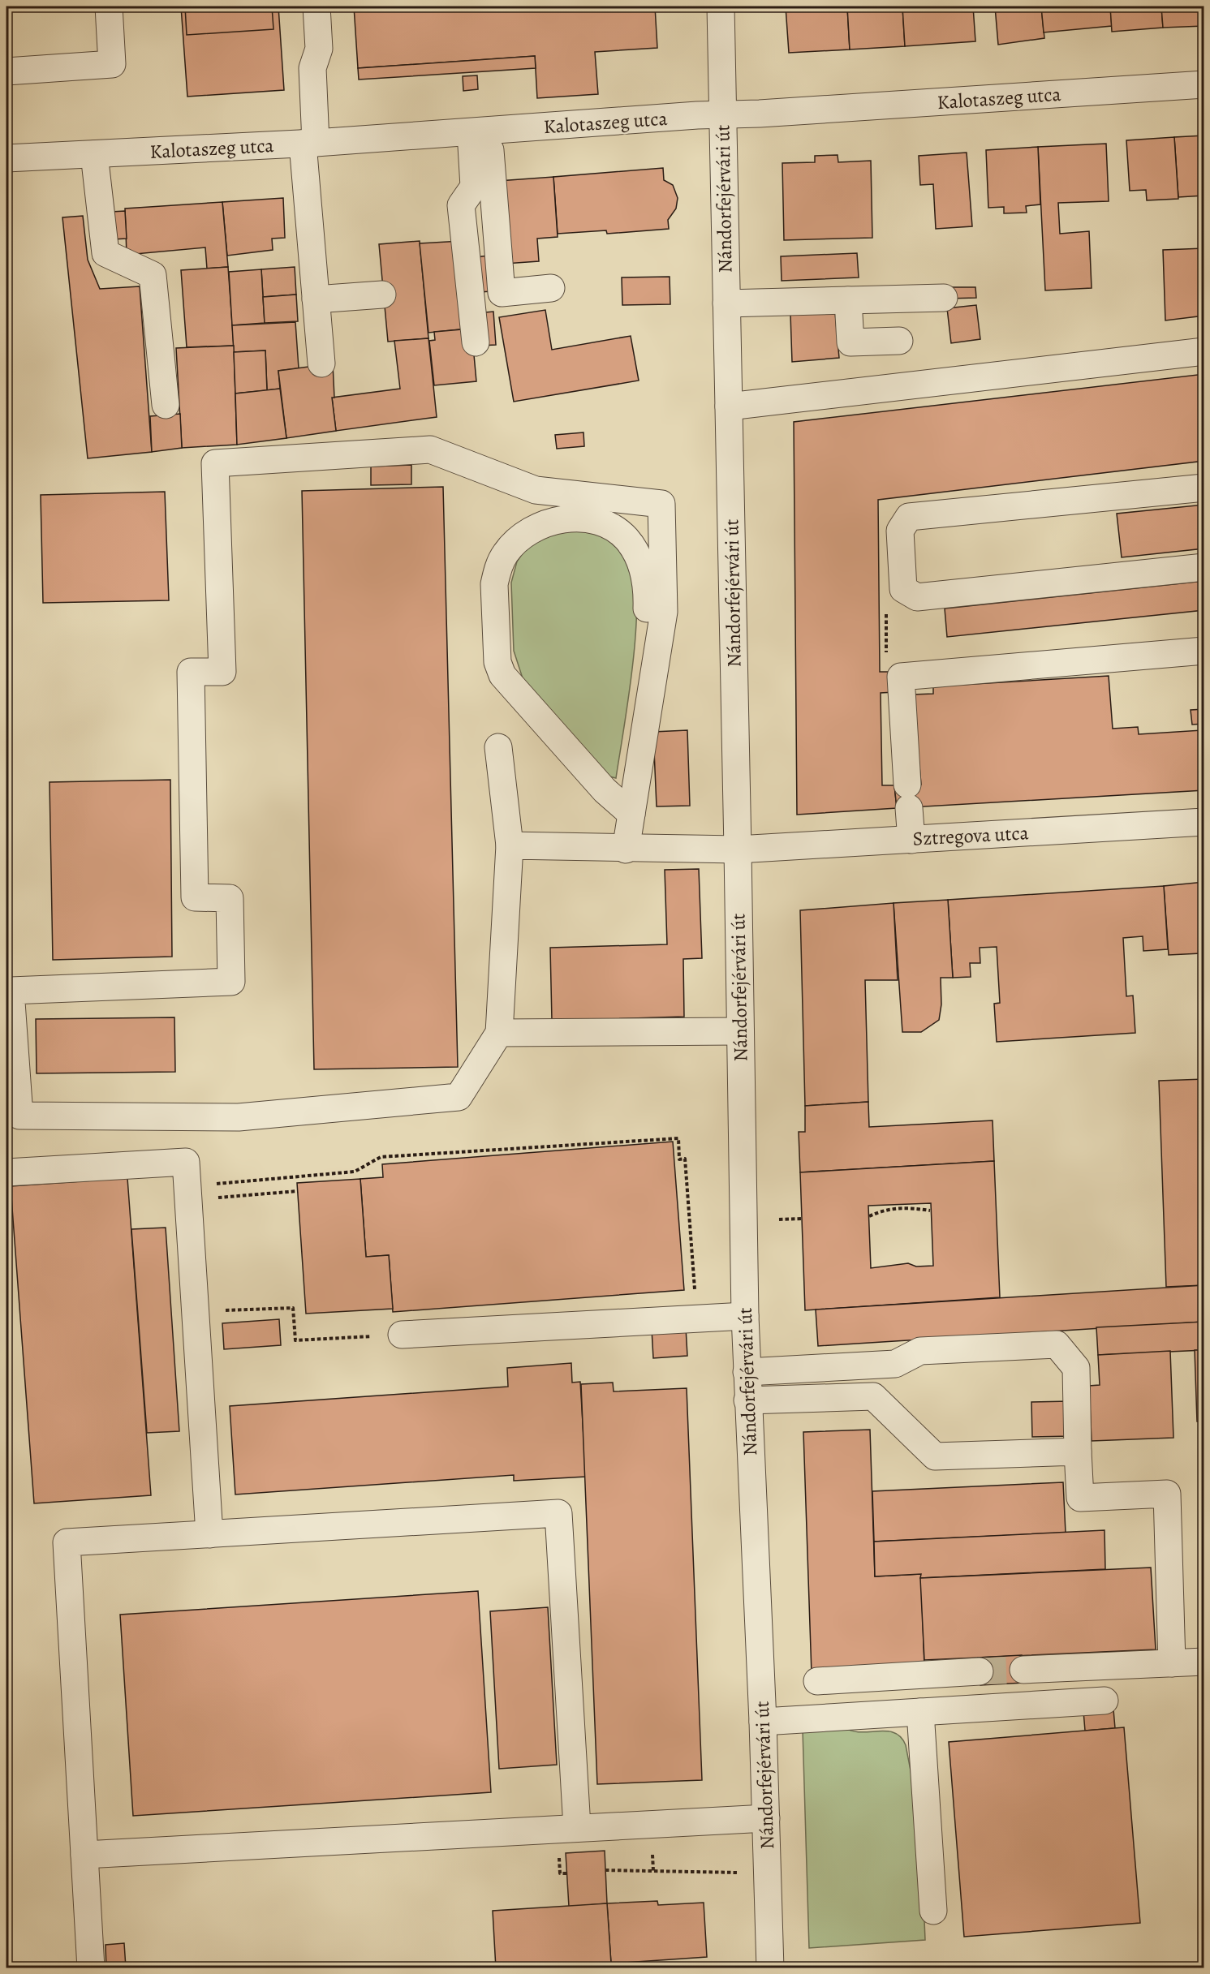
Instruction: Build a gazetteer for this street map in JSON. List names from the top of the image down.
{
  "streets": {
    "street": ["Kalotaszeg utca", "Nándorfejérvári út", "Sztregova utca"]
  },
  "crossings": [
    ["Kalotaszeg utca", "Nándorfejérvári út"],
    ["Nándorfejérvári út", "Sztregova utca"]
  ]
}
